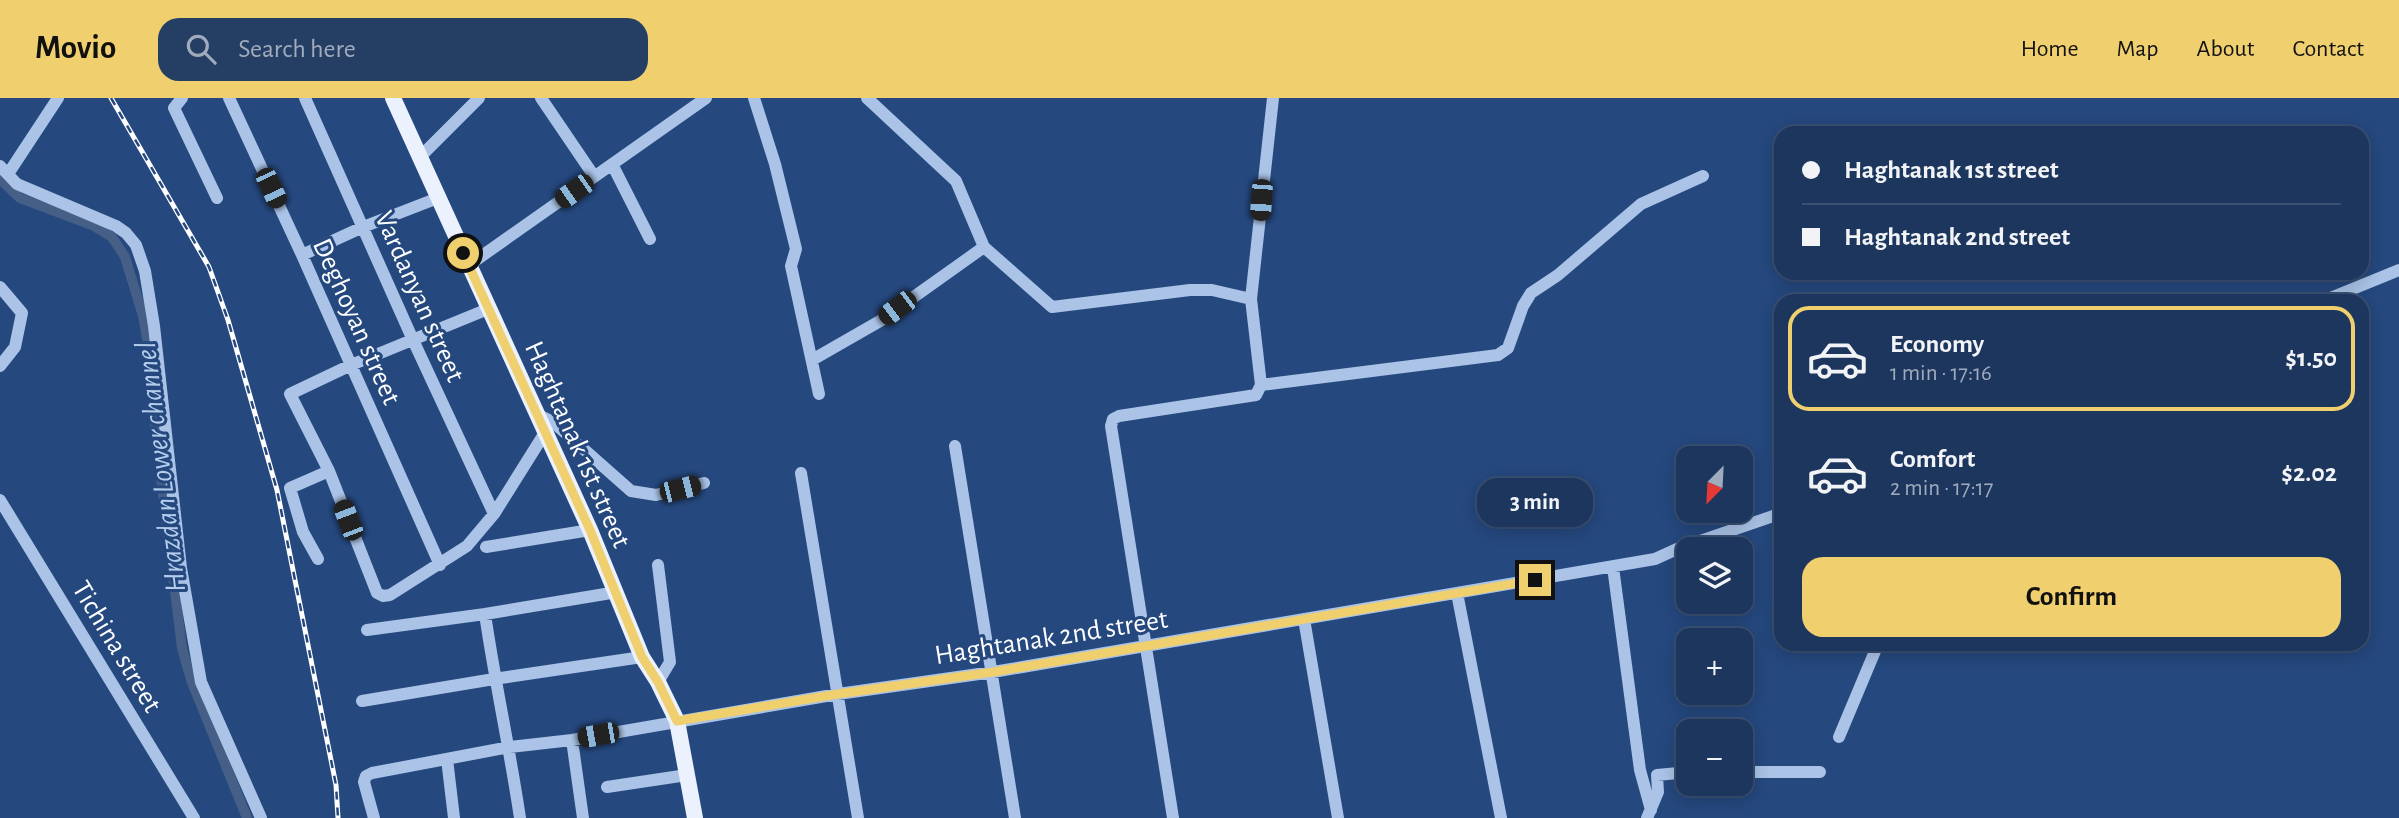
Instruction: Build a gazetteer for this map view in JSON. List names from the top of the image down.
{
  "streets": {
    "main road": ["Haghtanak 1st street"],
    "street": [
      "Vardanyan street",
      "Deghoyan street",
      "Haghtanak 2nd street",
      "Tichina street"
    ]
  },
  "crossings": [
    ["Haghtanak 1st street", "Haghtanak 2nd street"]
  ],
  "water": ["Hrazdan Lower channel"],
  "north": "bottom left",
  "page": {
    "header": "Movio",
    "search": "Search here",
    "nav": [
      "Home",
      "Map",
      "About",
      "Contact"
    ],
    "banner": ["Haghtanak 1st street", "Haghtanak 2nd street"],
    "list": [
      {
        "name": "Economy",
        "note": "1 min · 17:16",
        "value": "$1.50"
      },
      {
        "name": "Comfort",
        "note": "2 min · 17:17",
        "value": "$2.02"
      }
    ],
    "map_buttons": ["+", "−"],
    "bubble": "3 min",
    "buttons": "Confirm"
  }
}
